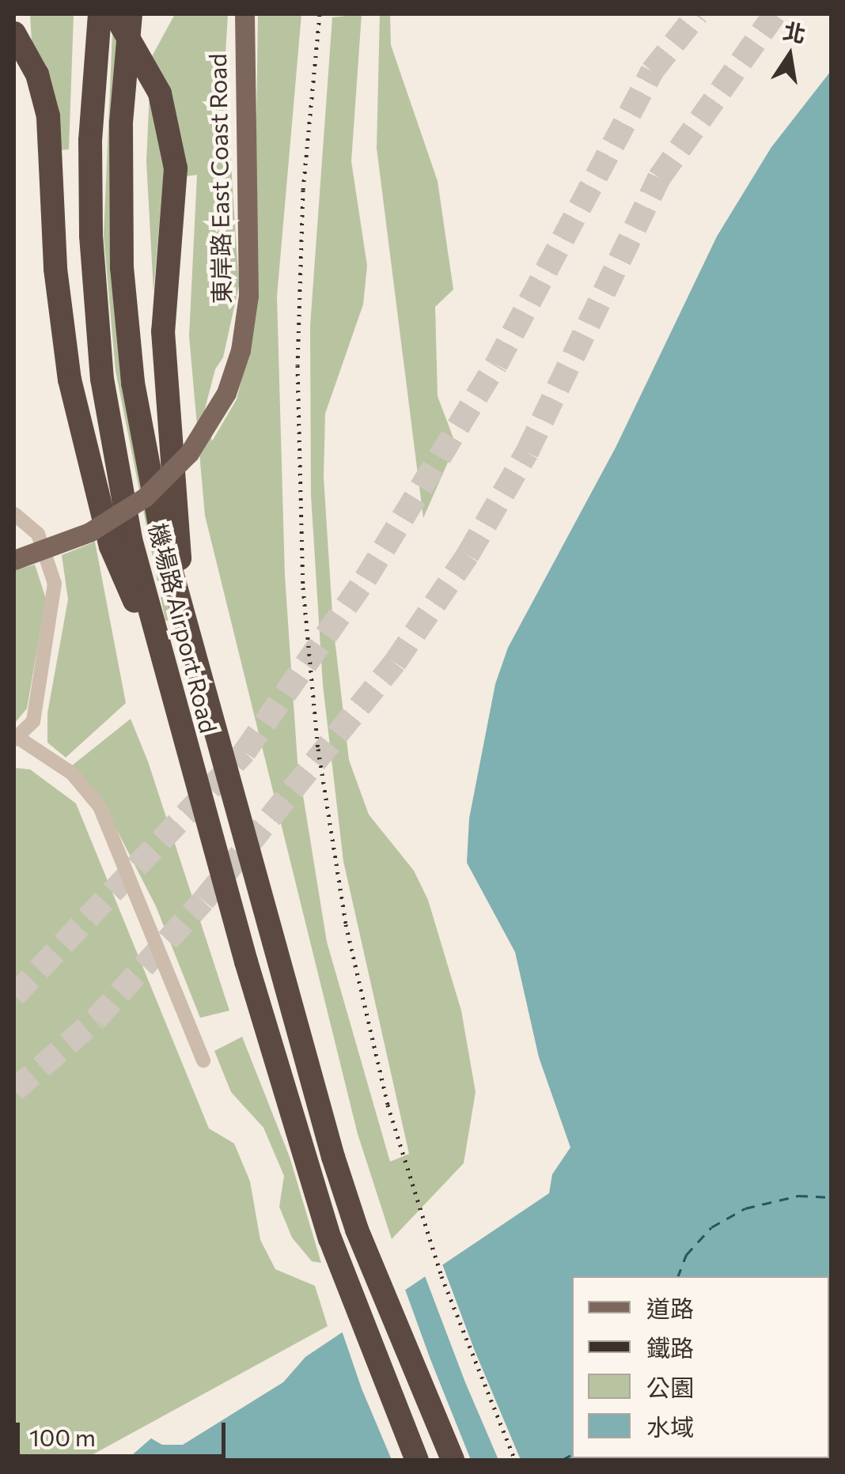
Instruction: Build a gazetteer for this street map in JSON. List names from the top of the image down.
{
  "streets": {
    "highway": ["機場路 Airport Road"],
    "main road": ["東岸路 East Coast Road"]
  },
  "legend": [
    "道路",
    "鐵路",
    "公園",
    "水域"
  ],
  "scale_bar": "100 m",
  "north": "top"
}
